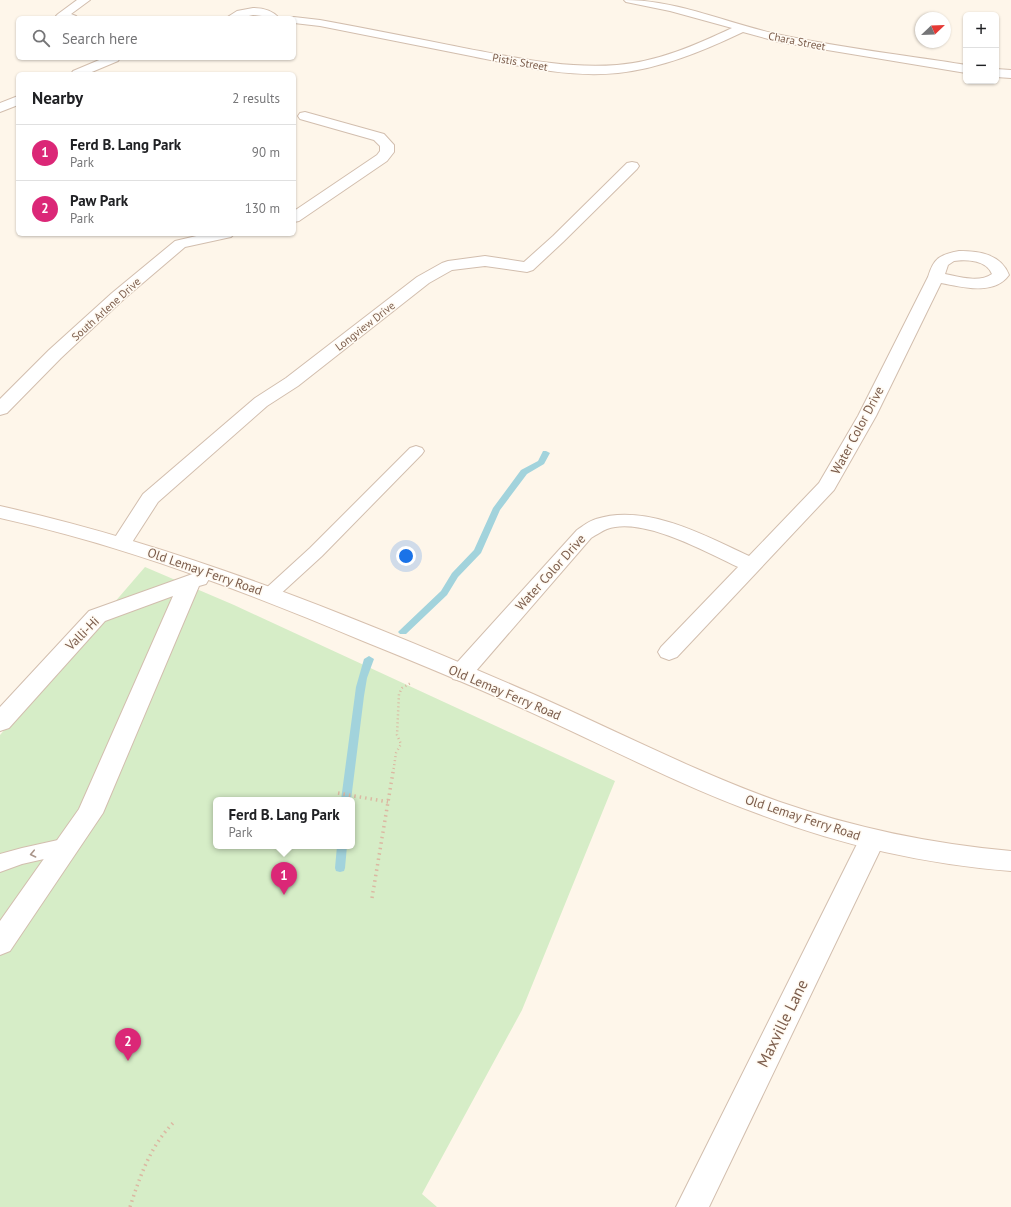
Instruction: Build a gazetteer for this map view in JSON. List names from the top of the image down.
{
  "streets": {
    "street": [
      "Chara Street",
      "Pistis Street",
      "South Arlene Drive",
      "Longview Drive",
      "Water Color Drive",
      "Old Lemay Ferry Road",
      "Valli-Hi",
      "Maxville Lane"
    ]
  },
  "crossings": [
    ["Chara Street", "Pistis Street"],
    ["Longview Drive", "Old Lemay Ferry Road"],
    ["Water Color Drive", "Old Lemay Ferry Road"],
    ["Old Lemay Ferry Road", "Valli-Hi"],
    ["Old Lemay Ferry Road", "Maxville Lane"]
  ],
  "north": "top right",
  "page": {
    "map_buttons": ["+", "−"],
    "search": "Search here",
    "heading": ["Nearby", "2 results"],
    "list": [
      {
        "mark": "1",
        "name": "Ferd B. Lang Park",
        "note": "Park",
        "value": "90 m"
      },
      {
        "mark": "2",
        "name": "Paw Park",
        "note": "Park",
        "value": "130 m"
      }
    ],
    "popup": ["Ferd B. Lang Park", "Park"],
    "pins": ["1", "2"]
  }
}
